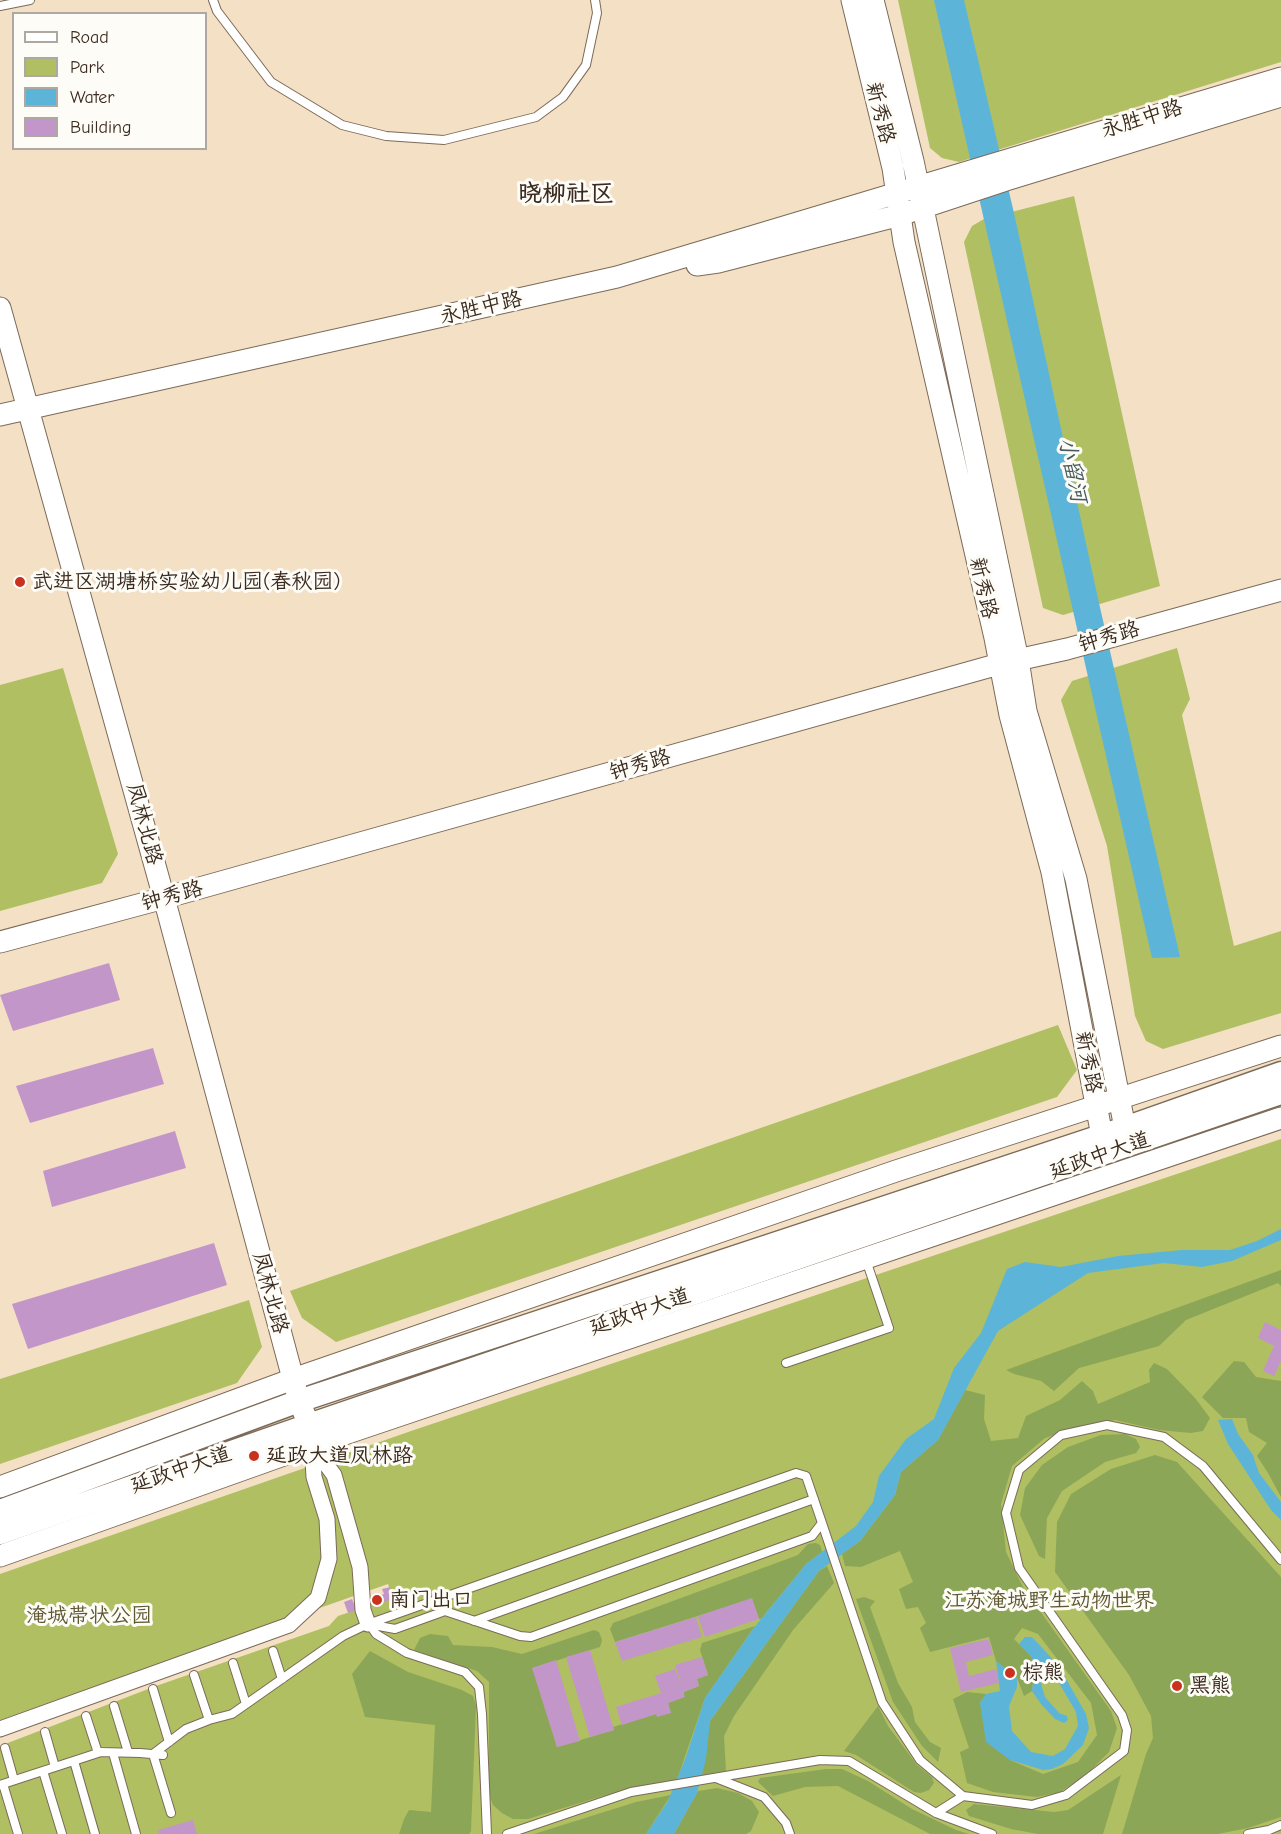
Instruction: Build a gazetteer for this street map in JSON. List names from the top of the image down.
{
  "streets": {
    "main road": ["延政中大道"],
    "street": [
      "新秀路",
      "永胜中路",
      "钟秀路",
      "凤林北路"
    ]
  },
  "crossings": [
    ["新秀路", "永胜中路"],
    ["新秀路", "钟秀路"],
    ["新秀路", "延政中大道"],
    ["永胜中路", "凤林北路"],
    ["钟秀路", "凤林北路"],
    ["凤林北路", "延政中大道"]
  ],
  "districts": ["晓柳社区"],
  "water": ["小留河"],
  "parks": ["江苏淹城野生动物世界", "淹城带状公园"],
  "places": [
    "武进区湖塘桥实验幼儿园(春秋园)",
    "延政大道凤林路",
    "南门出口",
    "棕熊",
    "黑熊"
  ],
  "legend": [
    "Road",
    "Park",
    "Water",
    "Building"
  ]
}
